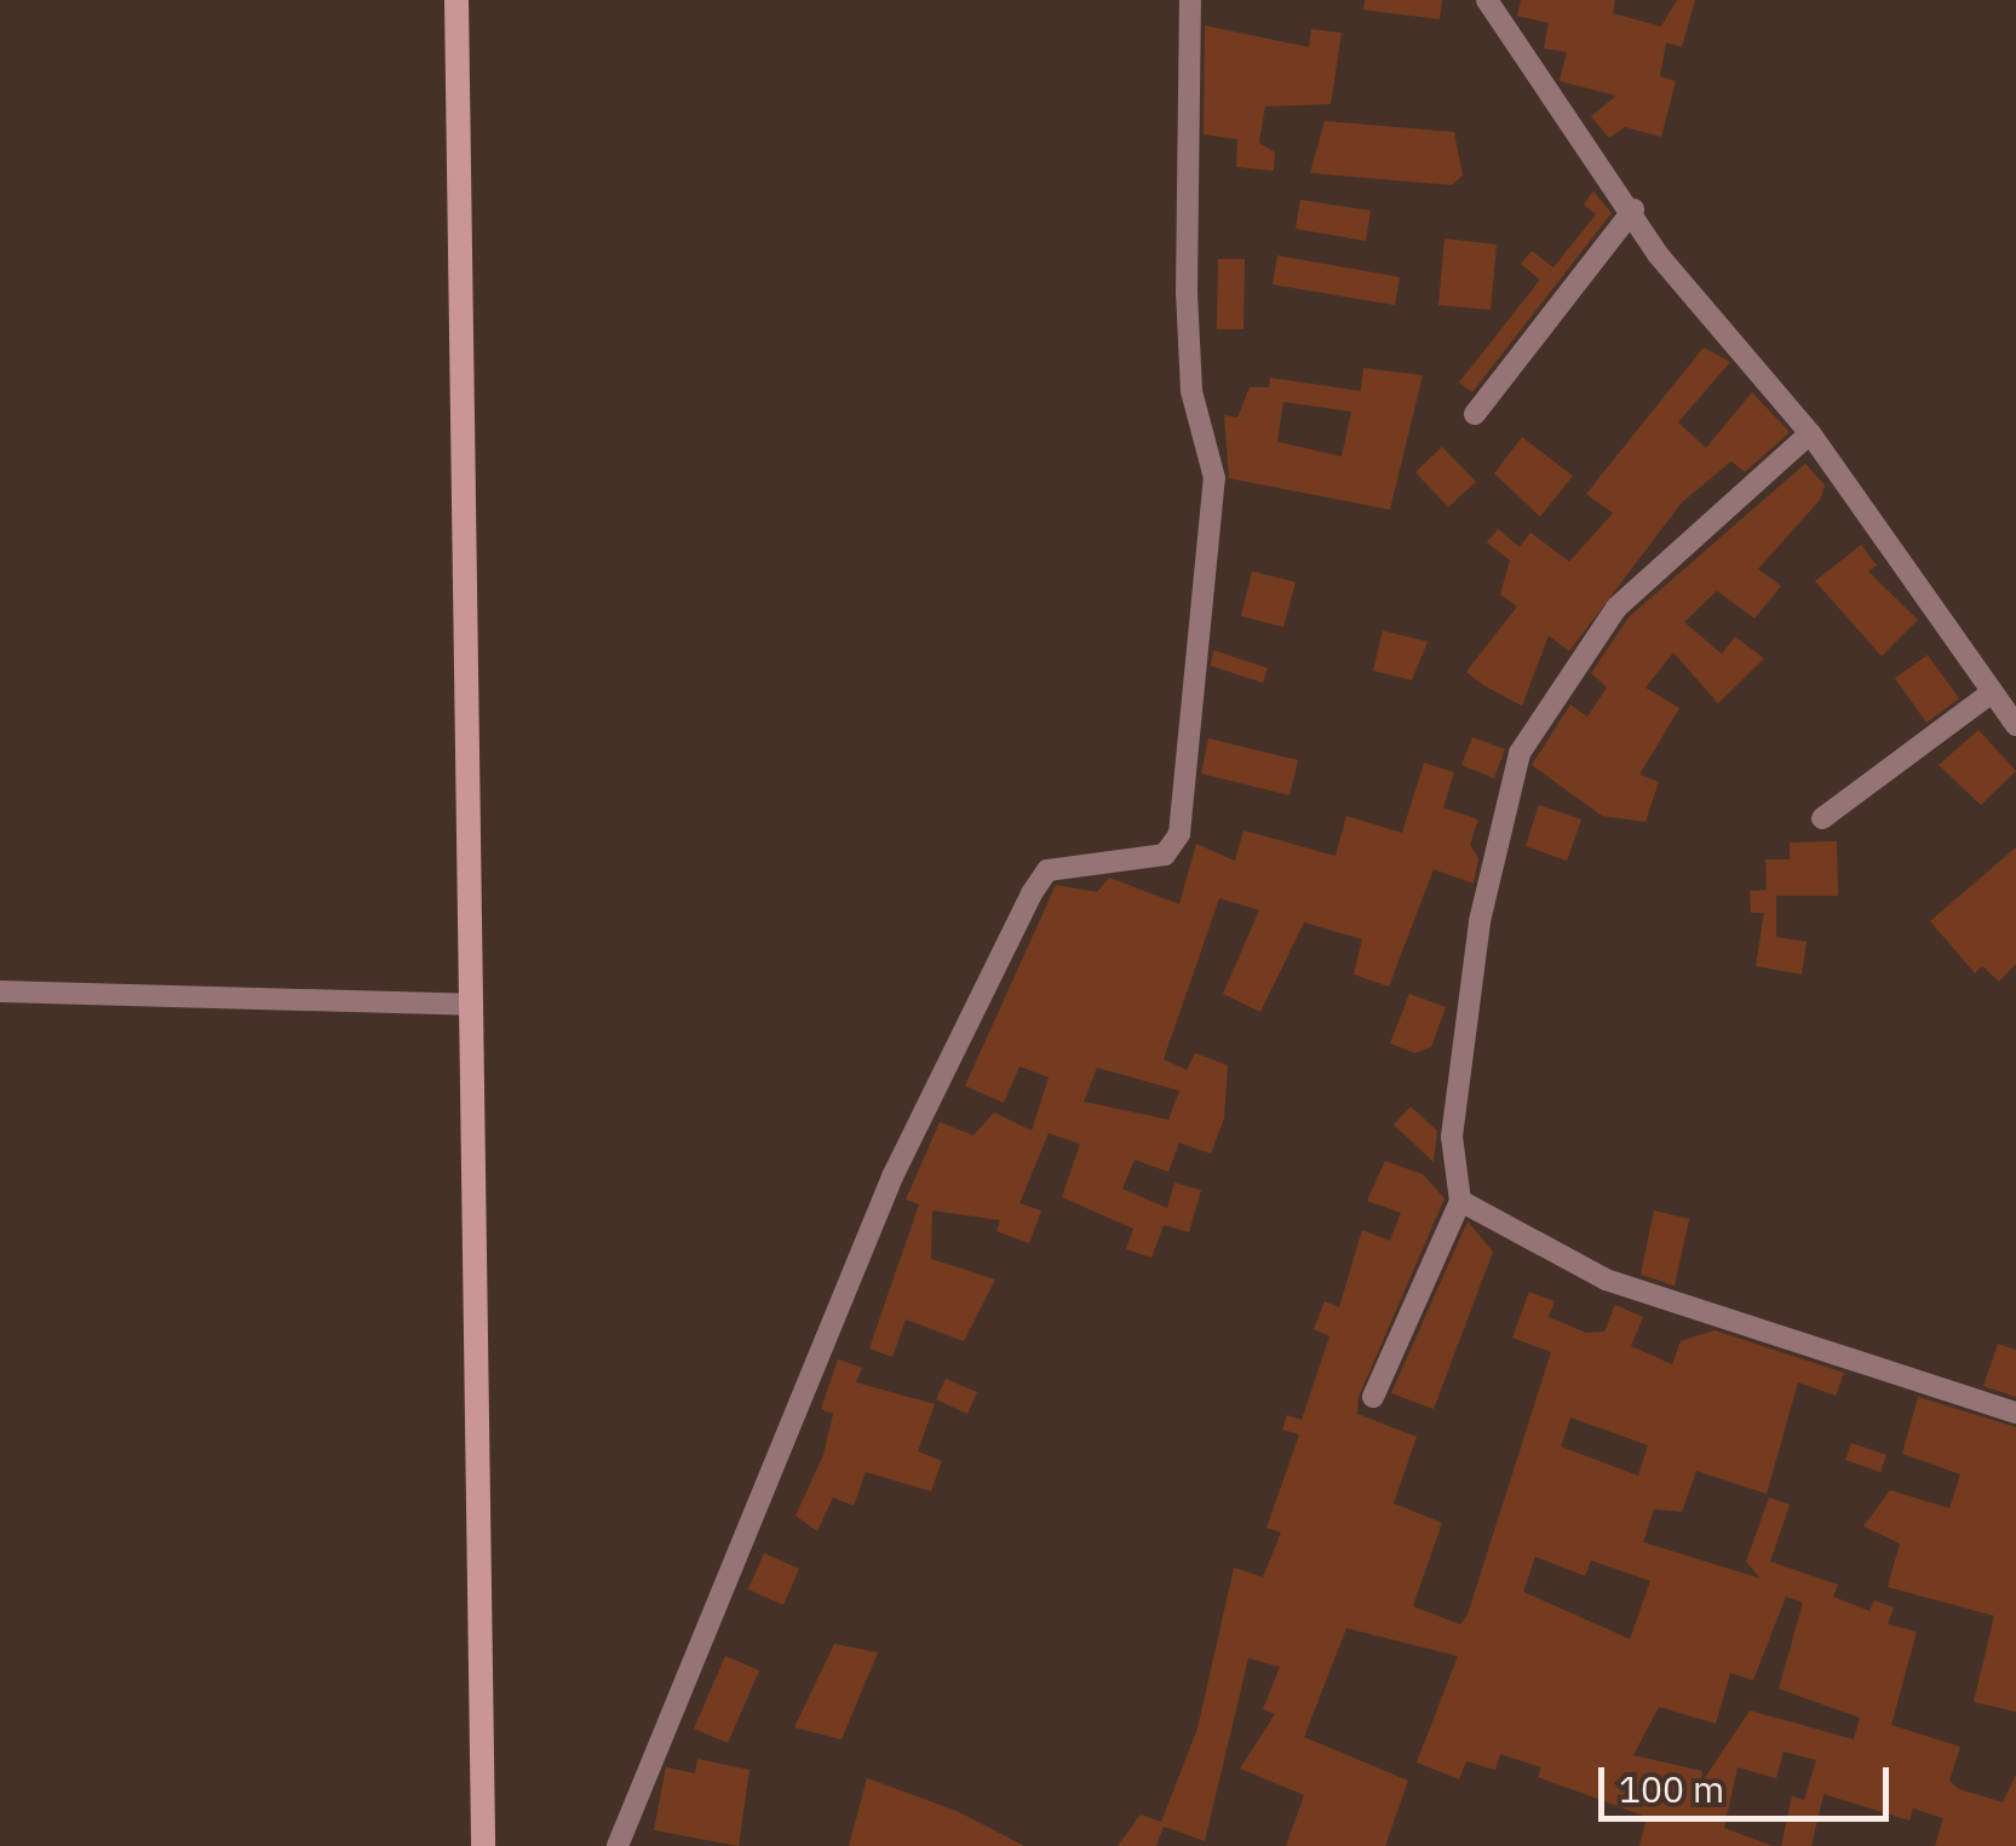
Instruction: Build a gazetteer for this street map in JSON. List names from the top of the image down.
{
  "scale_bar": "100 m"
}
